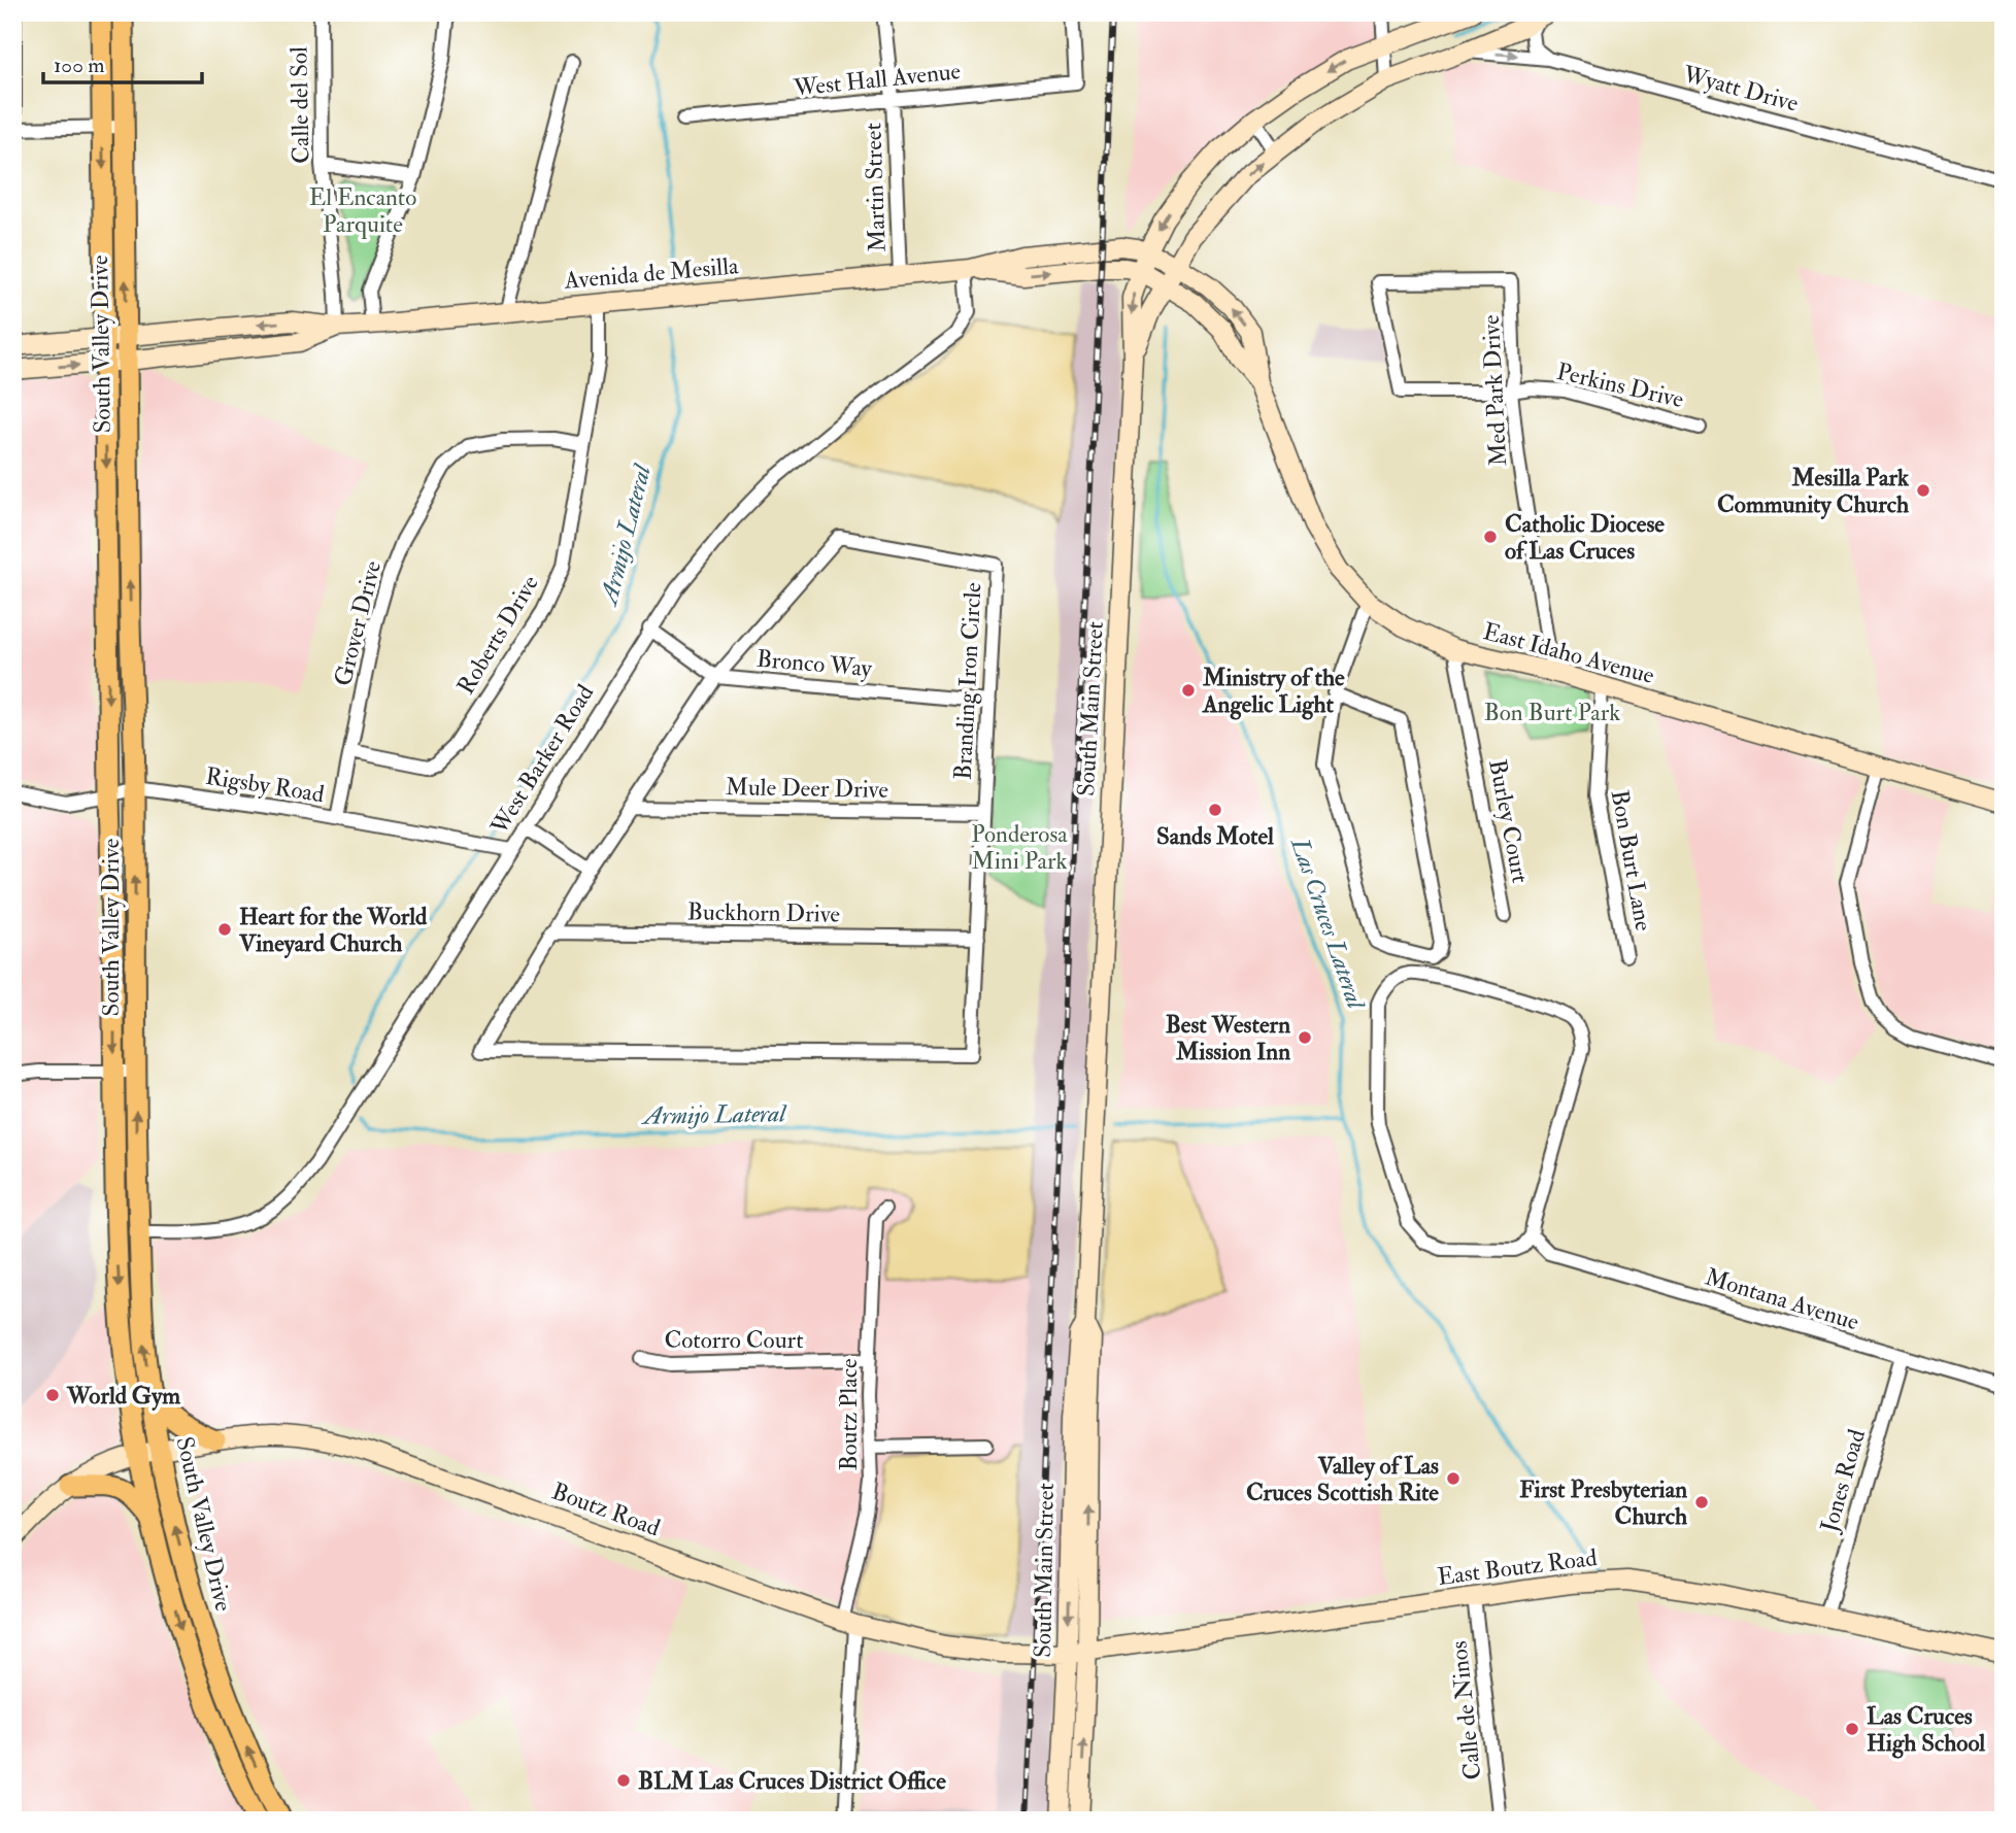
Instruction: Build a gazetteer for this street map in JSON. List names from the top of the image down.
{
  "streets": {
    "main road": [
      "Avenida de Mesilla",
      "South Valley Drive",
      "East Idaho Avenue",
      "South Main Street",
      "Boutz Road",
      "East Boutz Road"
    ],
    "street": [
      "West Hall Avenue",
      "Wyatt Drive",
      "Calle del Sol",
      "Martin Street",
      "Perkins Drive",
      "Med Park Drive",
      "Grover Drive",
      "Roberts Drive",
      "Bronco Way",
      "Branding Iron Circle",
      "West Barker Road",
      "Rigsby Road",
      "Mule Deer Drive",
      "Burley Court",
      "Bon Burt Lane",
      "Buckhorn Drive",
      "Montana Avenue",
      "Cotorro Court",
      "Boutz Place",
      "Jones Road",
      "Calle de Ninos"
    ]
  },
  "crossings": [
    ["West Hall Avenue", "Martin Street"],
    ["Wyatt Drive", "South Main Street"],
    ["Calle del Sol", "Avenida de Mesilla"],
    ["Martin Street", "Avenida de Mesilla"],
    ["Avenida de Mesilla", "South Valley Drive"],
    ["Avenida de Mesilla", "Roberts Drive"],
    ["Avenida de Mesilla", "East Idaho Avenue"],
    ["Avenida de Mesilla", "South Main Street"],
    ["Avenida de Mesilla", "West Barker Road"],
    ["South Valley Drive", "West Barker Road"],
    ["South Valley Drive", "Rigsby Road"],
    ["South Valley Drive", "Boutz Road"],
    ["Perkins Drive", "Med Park Drive"],
    ["Med Park Drive", "East Idaho Avenue"],
    ["Grover Drive", "Roberts Drive"],
    ["Grover Drive", "Rigsby Road"],
    ["East Idaho Avenue", "South Main Street"],
    ["East Idaho Avenue", "Burley Court"],
    ["East Idaho Avenue", "Bon Burt Lane"],
    ["Bronco Way", "Branding Iron Circle"],
    ["Branding Iron Circle", "Mule Deer Drive"],
    ["Branding Iron Circle", "Buckhorn Drive"],
    ["South Main Street", "East Boutz Road"],
    ["West Barker Road", "Rigsby Road"],
    ["Montana Avenue", "Jones Road"],
    ["Cotorro Court", "Boutz Place"],
    ["Boutz Place", "Boutz Road"],
    ["Jones Road", "East Boutz Road"],
    ["Boutz Road", "East Boutz Road"],
    ["East Boutz Road", "Calle de Ninos"]
  ],
  "water": ["Armijo Lateral", "Las Cruces Lateral"],
  "parks": ["El Encanto Parquite", "Bon Burt Park", "Ponderosa Mini Park"],
  "places": [
    "Mesilla Park Community Church",
    "Catholic Diocese of Las Cruces",
    "Ministry of the Angelic Light",
    "Sands Motel",
    "Heart for the World Vineyard Church",
    "Best Western Mission Inn",
    "World Gym",
    "Valley of Las Cruces Scottish Rite",
    "First Presbyterian Church",
    "Las Cruces High School",
    "BLM Las Cruces District Office"
  ],
  "scale_bar": "100 m"
}
